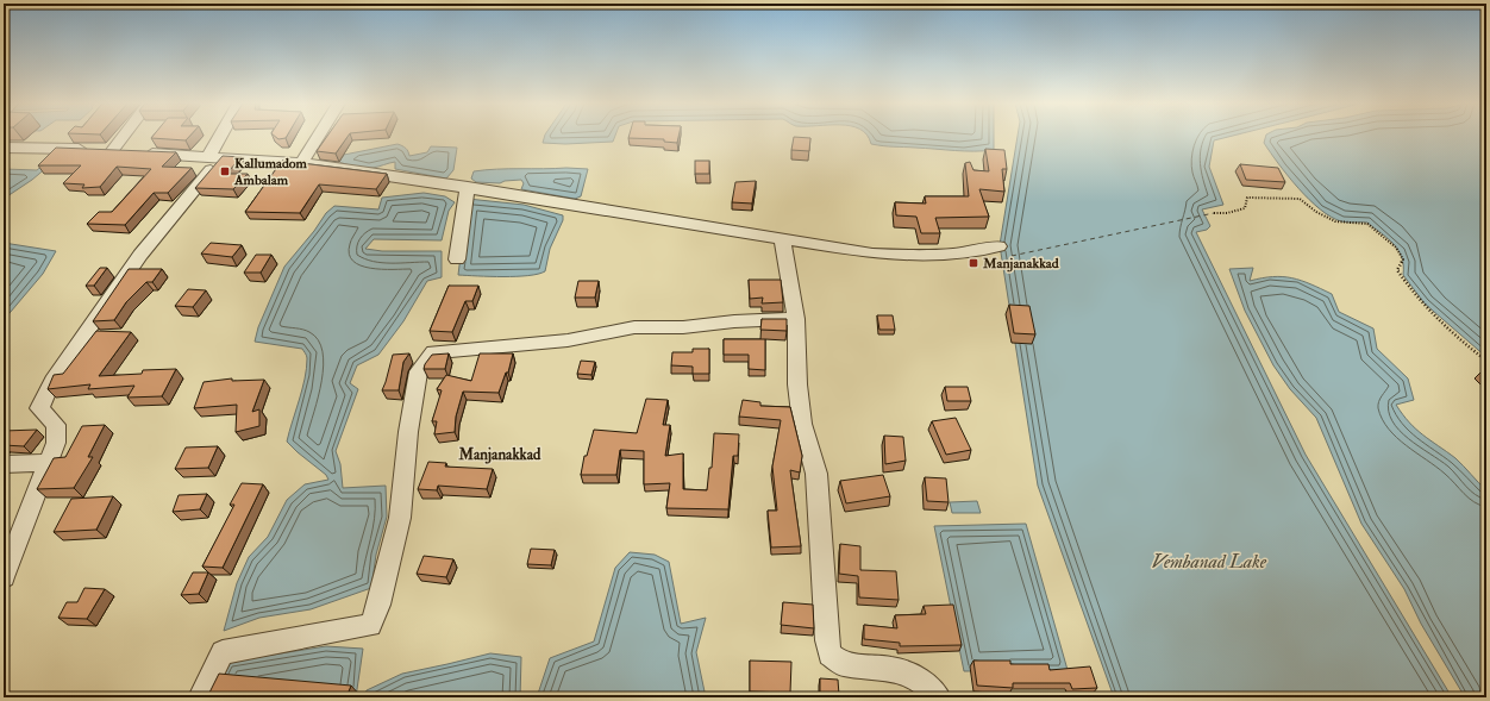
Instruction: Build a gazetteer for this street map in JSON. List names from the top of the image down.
{
  "districts": ["Manjanakkad"],
  "water": ["Vembanad Lake"],
  "places": {
    "transit": ["Kallumadom Ambalam", "Manjanakkad"]
  }
}
